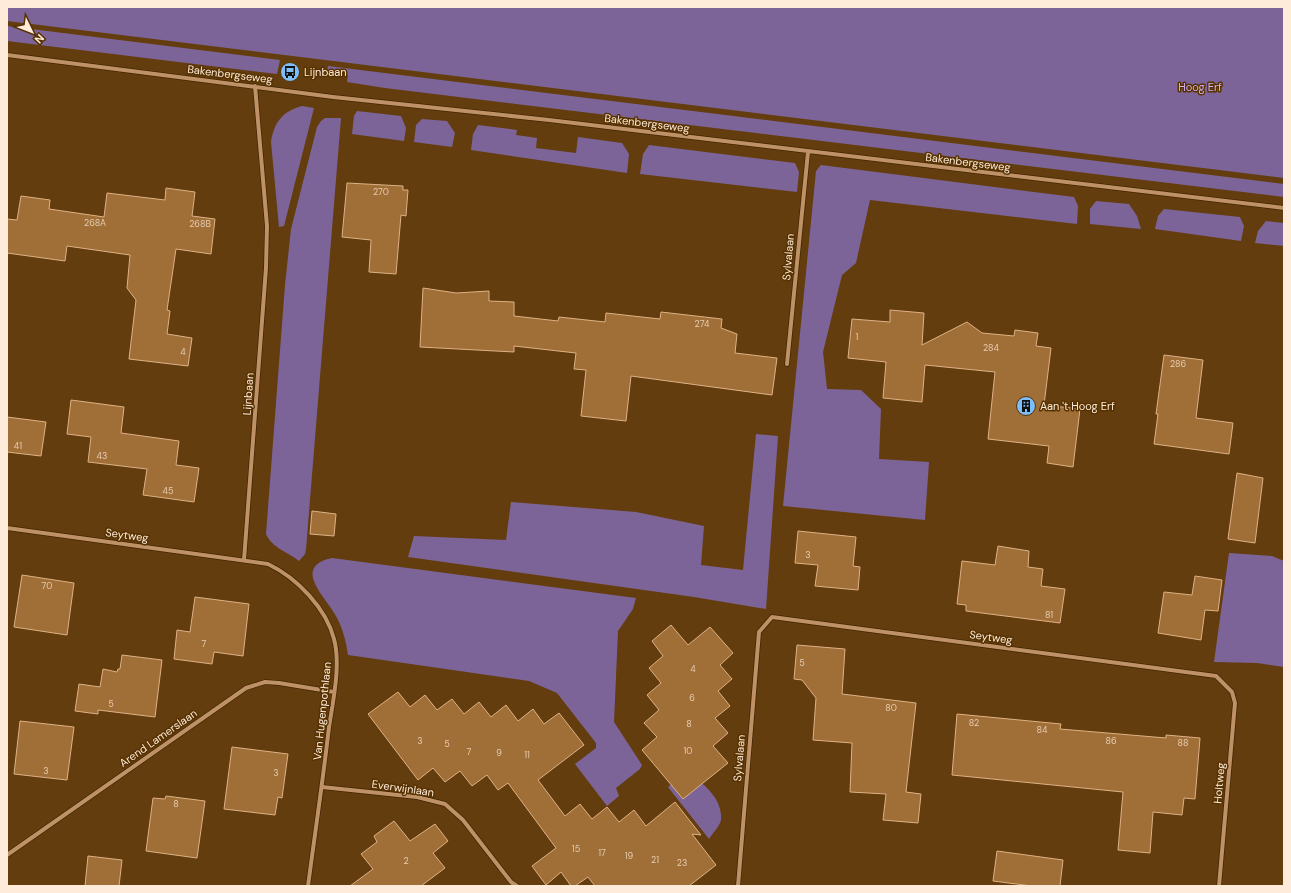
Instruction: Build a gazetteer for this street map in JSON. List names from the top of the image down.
{
  "streets": {
    "street": [
      "Bakenbergseweg",
      "Sylvalaan",
      "Lijnbaan",
      "Seytweg",
      "Van Hugenpothlaan",
      "Arend Lamerslaan",
      "Holtweg",
      "Everwijnlaan"
    ]
  },
  "crossings": [
    ["Bakenbergseweg", "Sylvalaan"],
    ["Bakenbergseweg", "Lijnbaan"],
    ["Sylvalaan", "Seytweg"],
    ["Lijnbaan", "Seytweg"],
    ["Lijnbaan", "Van Hugenpothlaan"],
    ["Seytweg", "Van Hugenpothlaan"],
    ["Seytweg", "Holtweg"],
    ["Van Hugenpothlaan", "Arend Lamerslaan"],
    ["Van Hugenpothlaan", "Everwijnlaan"]
  ],
  "parks": ["Hoog Erf"],
  "places": {
    "bus stop": ["Lijnbaan"],
    "building": ["Aan 't Hoog Erf"]
  },
  "house_numbers": [
    "270",
    "268A",
    "268B",
    "274",
    "1",
    "284",
    "4",
    "286",
    "41",
    "43",
    "45",
    "3",
    "70",
    "81",
    "7",
    "5",
    "4",
    "6",
    "5",
    "80",
    "82",
    "8",
    "84",
    "3",
    "86",
    "88",
    "5",
    "10",
    "7",
    "9",
    "11",
    "3",
    "3",
    "8",
    "15",
    "17",
    "19",
    "21",
    "2",
    "23"
  ],
  "north": "bottom right"
}
